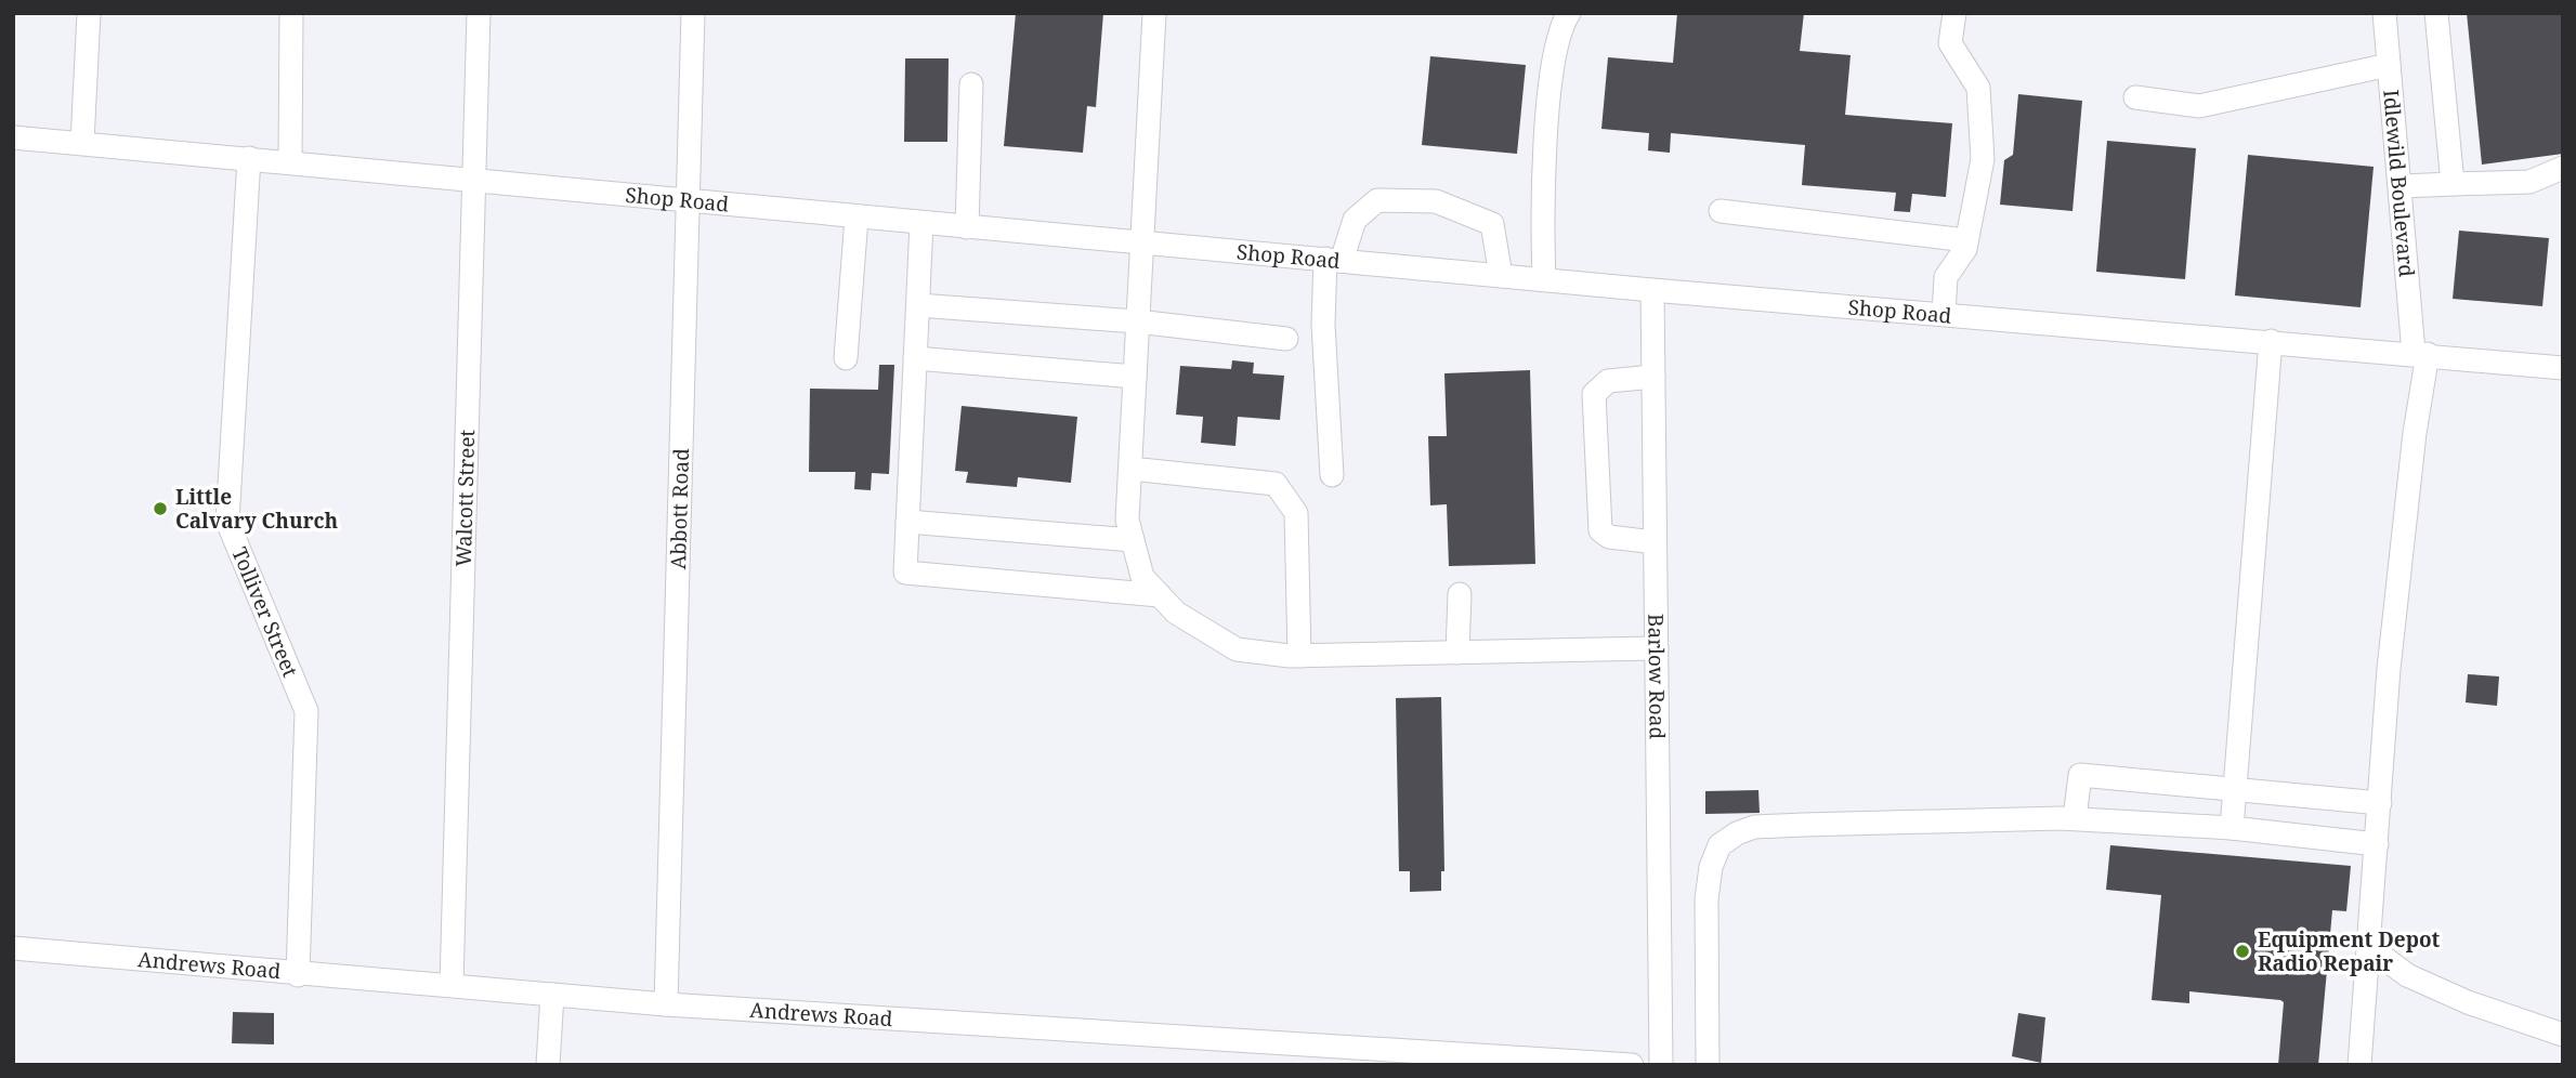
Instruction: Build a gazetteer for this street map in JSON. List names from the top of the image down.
{
  "streets": {
    "street": [
      "Idlewild Boulevard",
      "Shop Road",
      "Walcott Street",
      "Abbott Road",
      "Tolliver Street",
      "Barlow Road",
      "Andrews Road"
    ]
  },
  "crossings": [
    ["Idlewild Boulevard", "Shop Road"],
    ["Shop Road", "Walcott Street"],
    ["Shop Road", "Abbott Road"],
    ["Shop Road", "Tolliver Street"],
    ["Shop Road", "Barlow Road"],
    ["Walcott Street", "Andrews Road"],
    ["Abbott Road", "Andrews Road"],
    ["Tolliver Street", "Andrews Road"]
  ],
  "places": ["Little Calvary Church", "Equipment Depot Radio Repair"]
}
